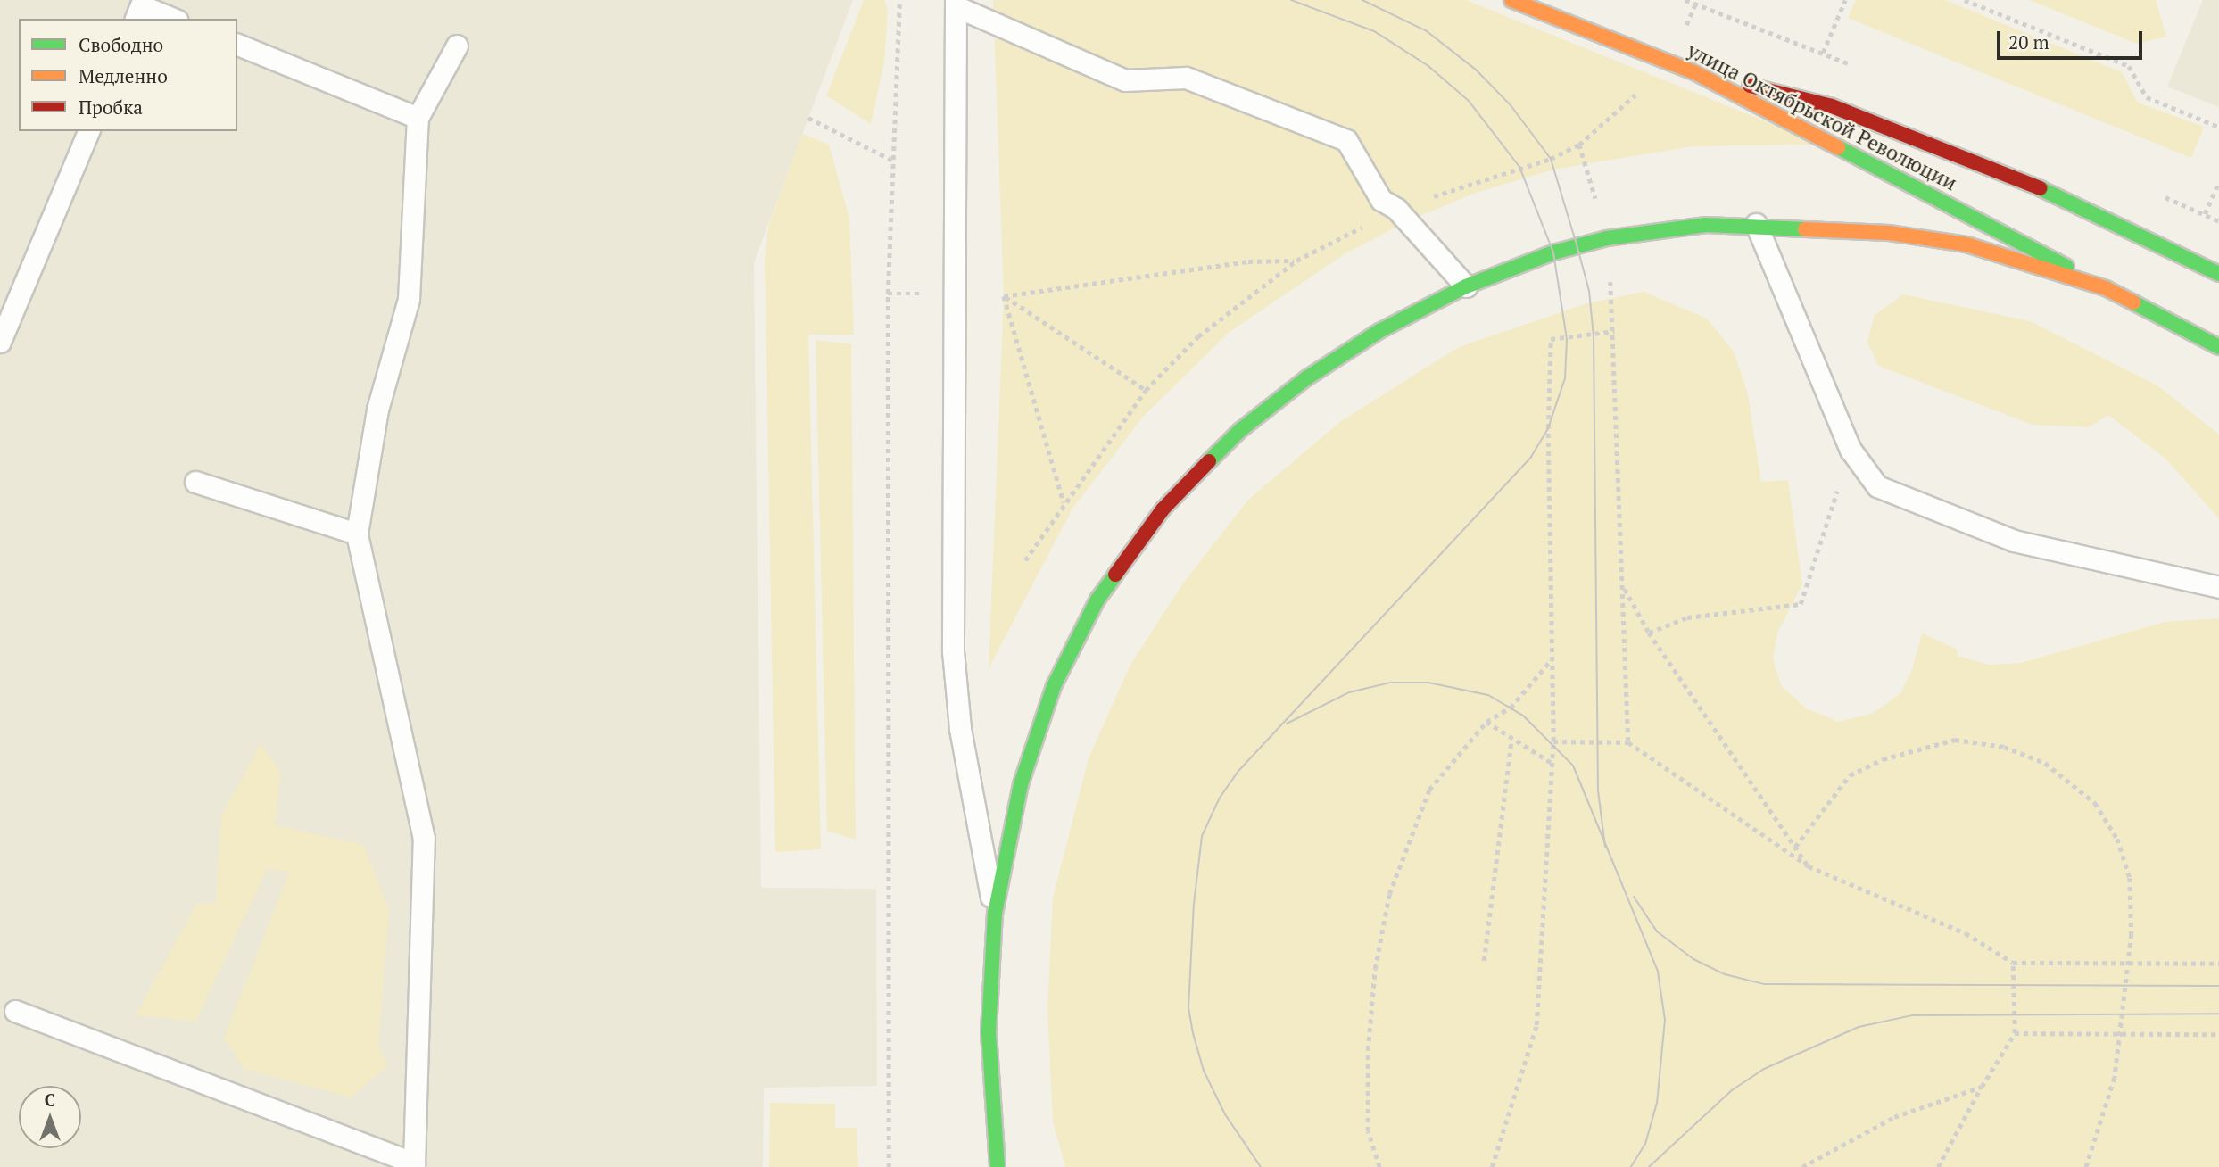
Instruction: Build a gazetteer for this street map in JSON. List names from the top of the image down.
{
  "streets": {
    "main road": ["улица Октябрьской Революции"]
  },
  "legend": ["Свободно", "Медленно", "Пробка"],
  "scale_bar": "20 m",
  "north": "top"
}
